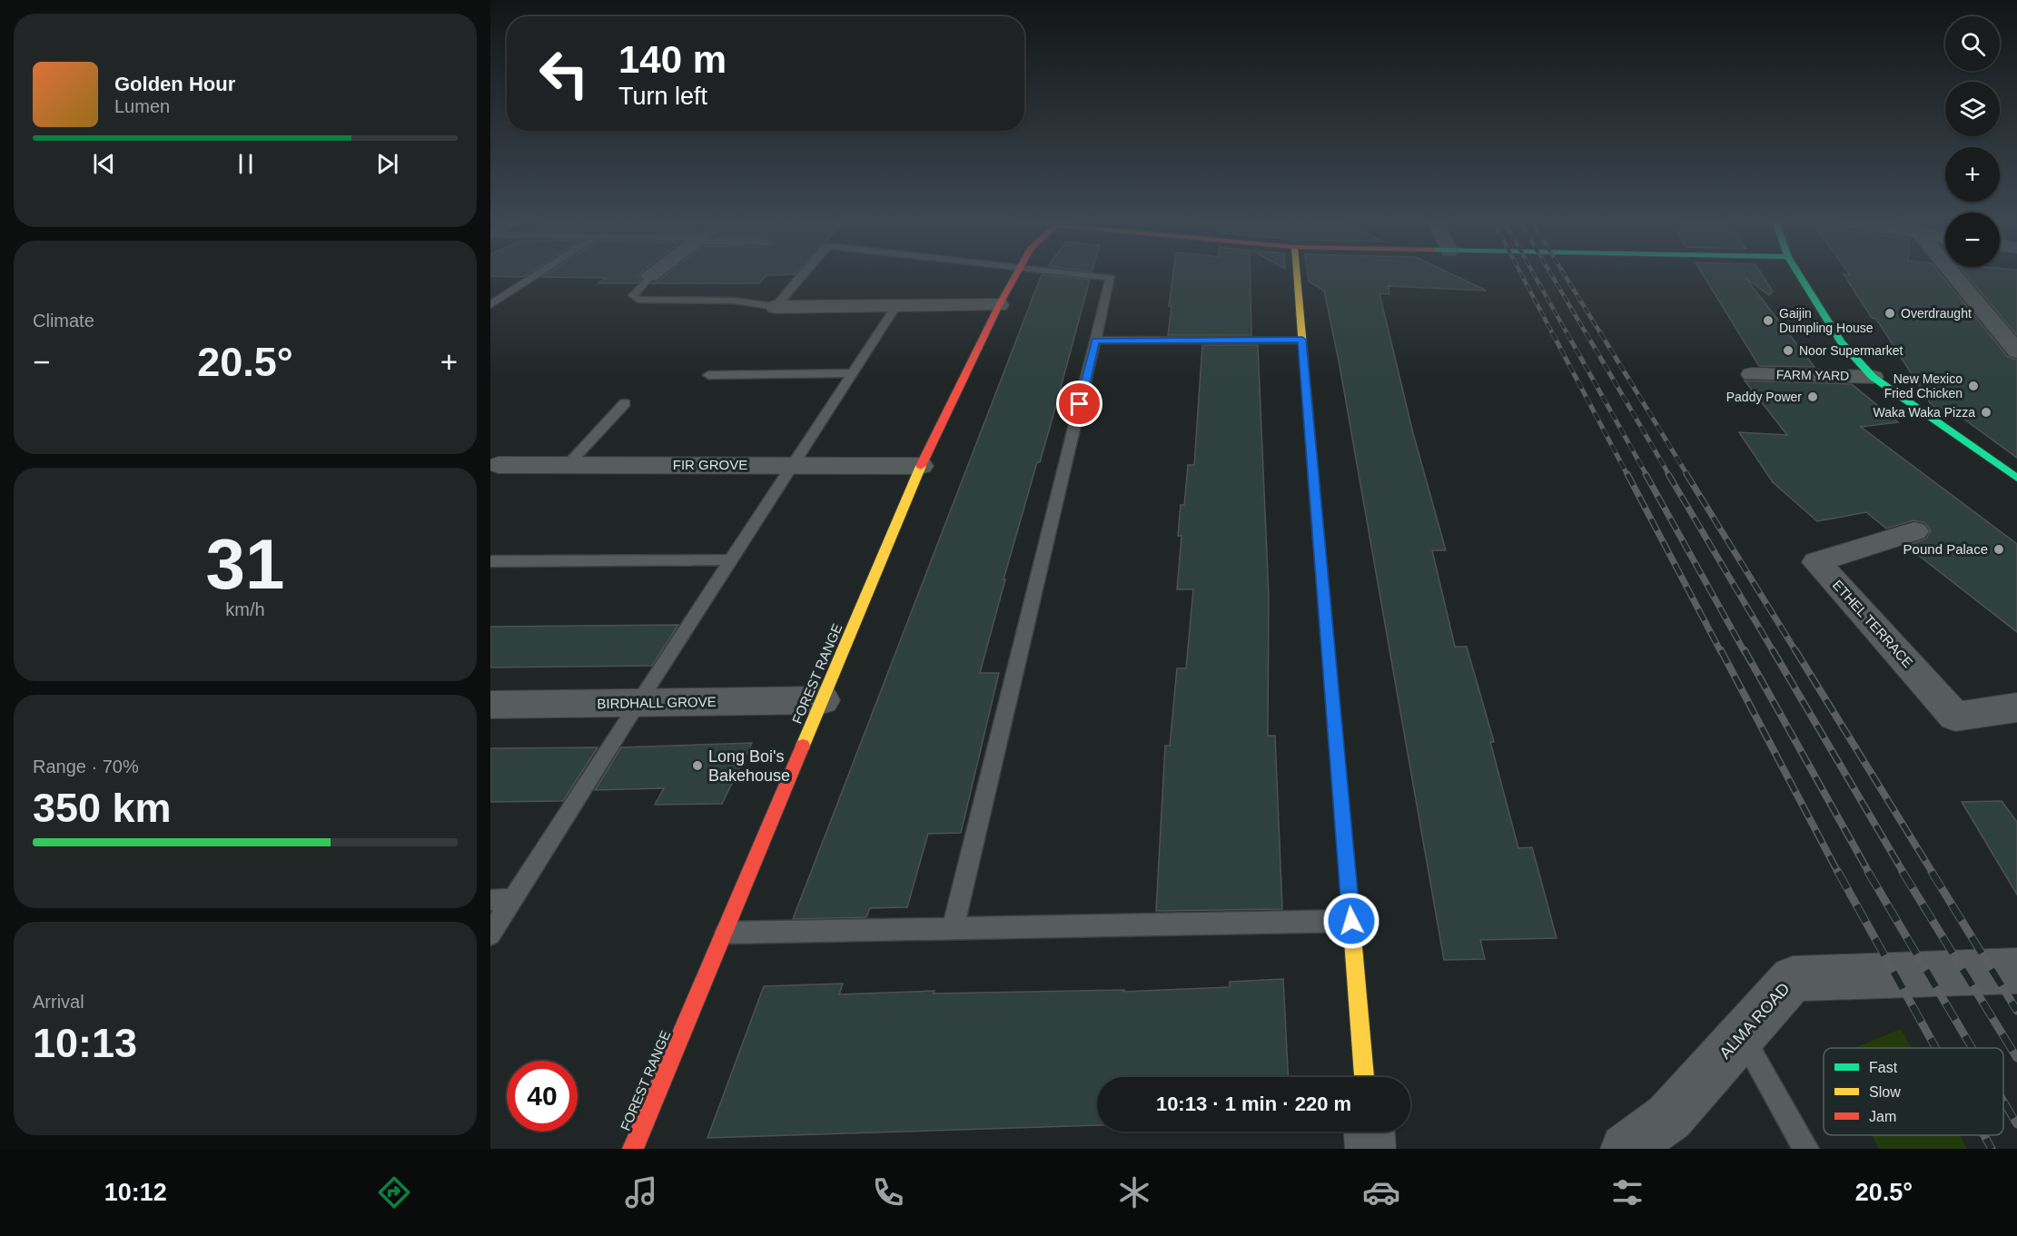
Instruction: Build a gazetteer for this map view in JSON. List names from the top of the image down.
{
  "streets": {
    "main road": ["FOREST RANGE"],
    "street": [
      "FARM YARD",
      "FIR GROVE",
      "ETHEL TERRACE",
      "BIRDHALL GROVE",
      "ALMA ROAD"
    ]
  },
  "crossings": [
    ["FIR GROVE", "FOREST RANGE"],
    ["FOREST RANGE", "BIRDHALL GROVE"]
  ],
  "places": [
    "Overdraught",
    "Gaijin Dumpling House",
    "Noor Supermarket",
    "New Mexico Fried Chicken",
    "Paddy Power",
    "Waka Waka Pizza",
    "Pound Palace",
    "Long Boi's Bakehouse"
  ],
  "legend": ["Fast", "Slow", "Jam"],
  "page": {
    "map_buttons": ["+", "−"],
    "turn": ["140 m", "Turn left"],
    "song": ["Golden Hour", "Lumen"],
    "tile": [
      "Climate",
      ["31", "km/h"],
      ["Range · 70%", "350 km"],
      ["Arrival", "10:13"]
    ],
    "heat": ["−", "20.5°", "+"],
    "limit": "40",
    "trip": "10:13 · 1 min · 220 m",
    "tabs": ["10:12", "20.5°"]
  }
}
